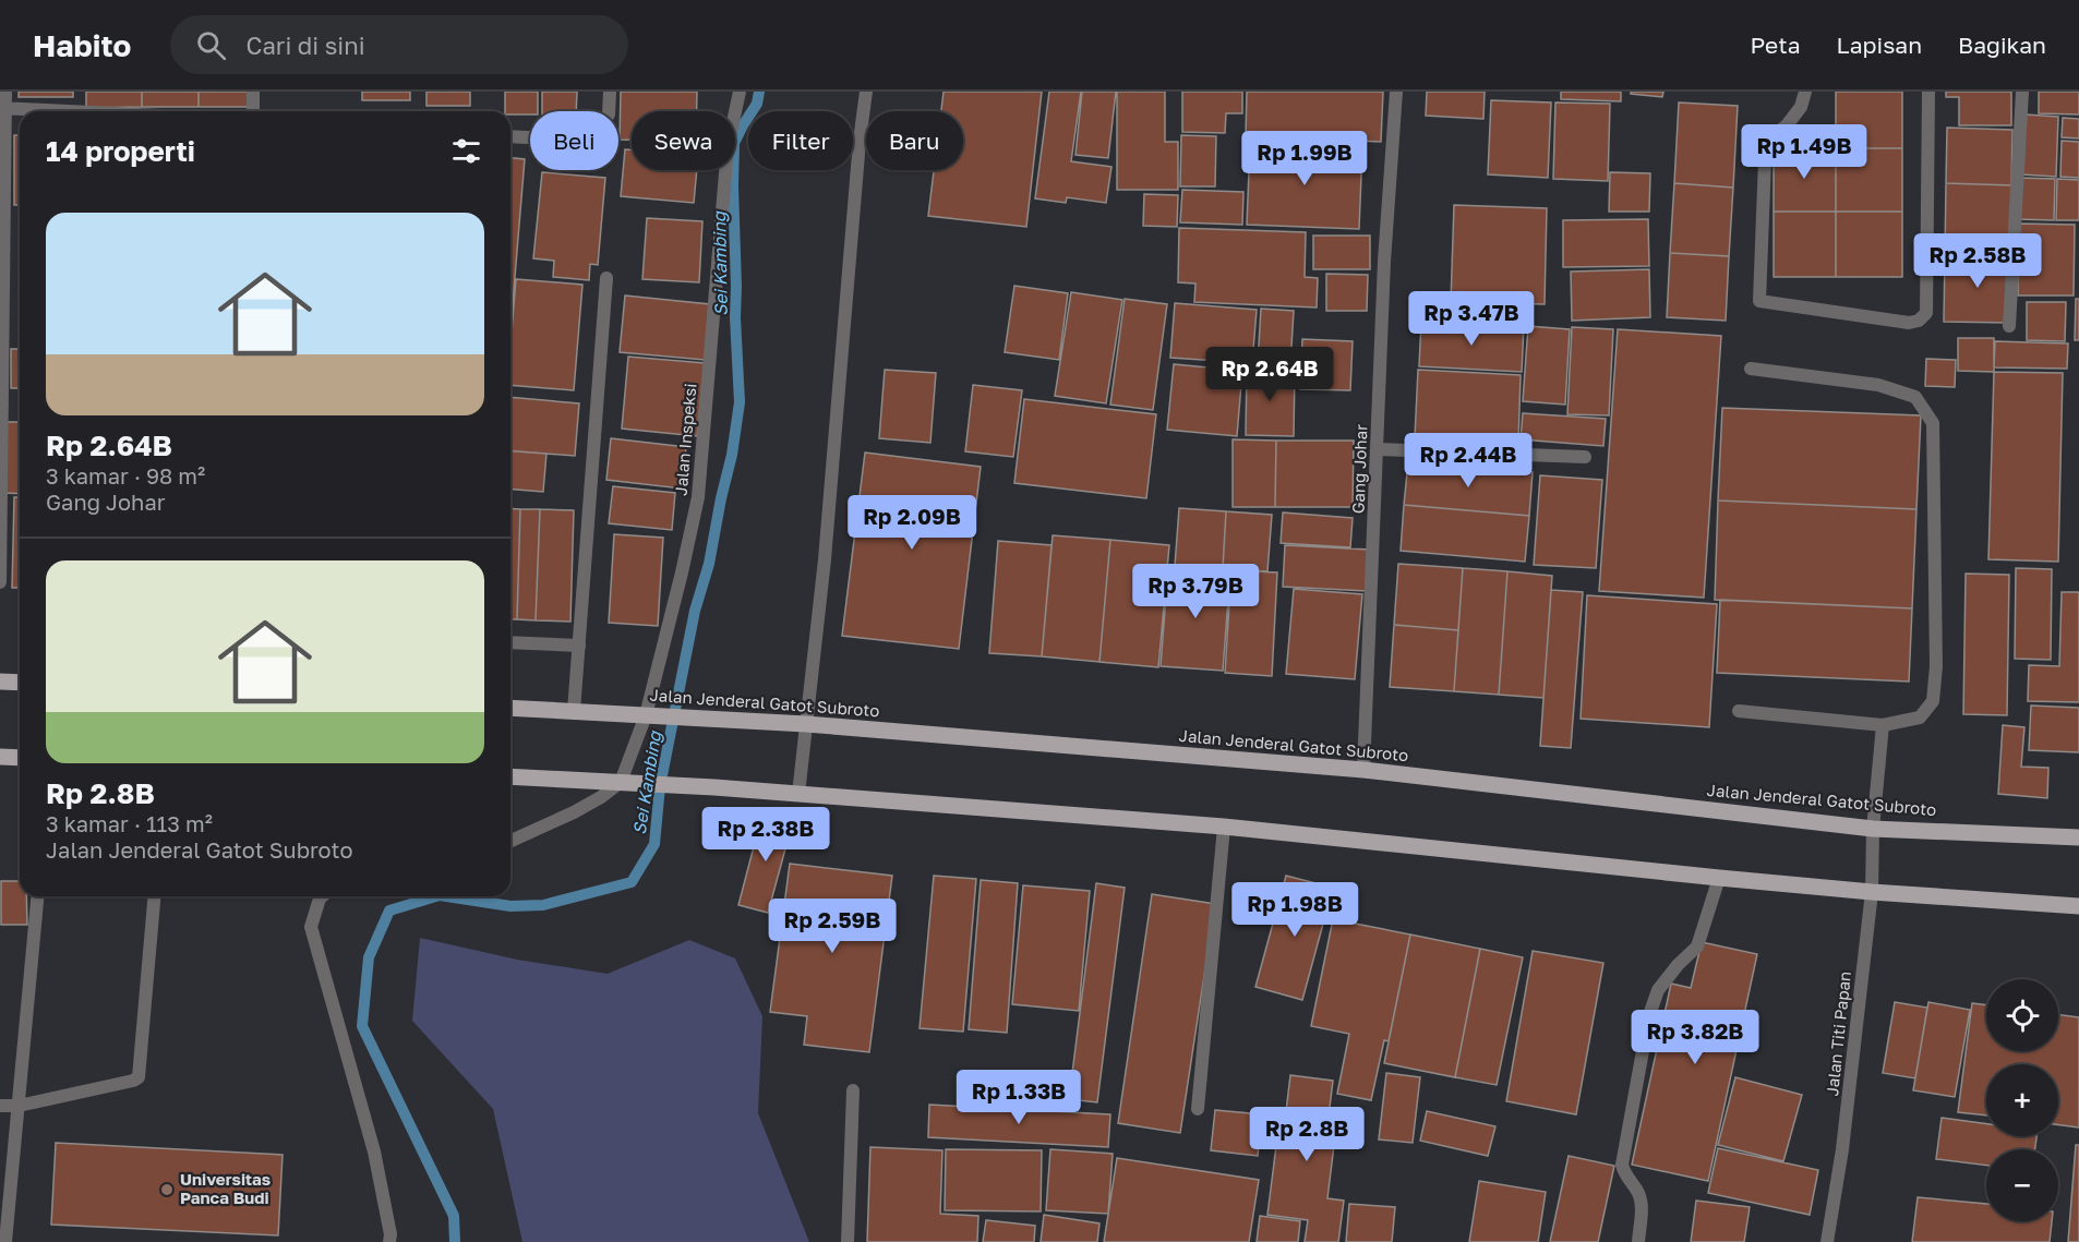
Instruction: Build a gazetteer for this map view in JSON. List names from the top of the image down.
{
  "streets": {
    "main road": ["Jalan Jenderal Gatot Subroto"],
    "street": ["Jalan Inspeksi", "Gang Johar", "Jalan Titi Papan"]
  },
  "crossings": [
    ["Jalan Inspeksi", "Jalan Jenderal Gatot Subroto"],
    ["Gang Johar", "Jalan Jenderal Gatot Subroto"],
    ["Jalan Jenderal Gatot Subroto", "Jalan Titi Papan"]
  ],
  "water": ["Sei Kambing"],
  "places": ["Universitas Panca Budi"],
  "page": {
    "header": "Habito",
    "search": "Cari di sini",
    "nav": ["Peta", "Lapisan", "Bagikan"],
    "chip": [
      "Beli",
      "Sewa",
      "Filter",
      "Baru"
    ],
    "heading": "14 properti",
    "price": [
      "Rp 1.49B",
      "Rp 1.99B",
      "Rp 2.58B",
      "Rp 3.47B",
      "Rp 2.64B",
      "Rp 2.44B",
      "Rp 2.09B",
      "Rp 3.79B",
      "Rp 2.38B",
      "Rp 1.98B",
      "Rp 2.59B",
      "Rp 3.82B",
      "Rp 1.33B",
      "Rp 2.8B"
    ],
    "list": [
      {
        "name": "Rp 2.64B",
        "note": "3 kamar · 98 m² · Gang Johar"
      },
      {
        "name": "Rp 2.8B",
        "note": "3 kamar · 113 m² · Jalan Jenderal Gatot Subroto"
      }
    ],
    "map_buttons": ["+", "−"]
  }
}
